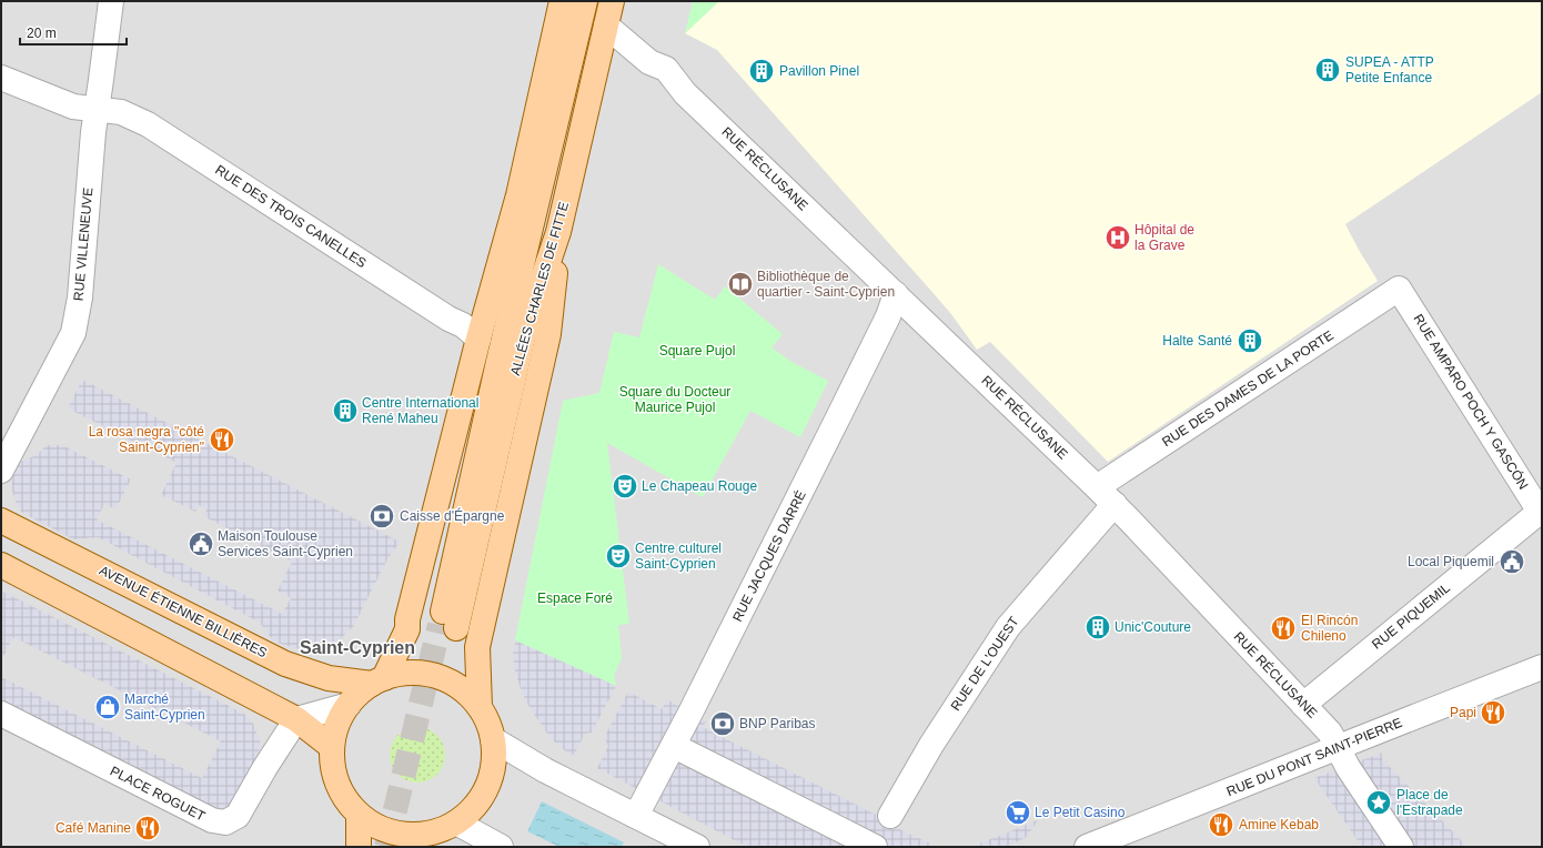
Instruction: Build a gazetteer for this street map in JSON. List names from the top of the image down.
{
  "streets": {
    "main road": ["ALLÉES CHARLES DE FITTE", "AVENUE ÉTIENNE BILLIÈRES"],
    "street": [
      "RUE RÉCLUSANE",
      "RUE DES TROIS CANELLES",
      "RUE VILLENEUVE",
      "RUE DES DAMES DE LA PORTE",
      "RUE AMPARO POCH Y GASCÓN",
      "RUE JACQUES DARRÉ",
      "RUE PIQUEMIL",
      "RUE DE L'OUEST",
      "RUE DU PONT SAINT-PIERRE",
      "PLACE ROGUET"
    ]
  },
  "crossings": [
    ["RUE RÉCLUSANE", "ALLÉES CHARLES DE FITTE"],
    ["RUE RÉCLUSANE", "RUE DES DAMES DE LA PORTE"],
    ["RUE RÉCLUSANE", "RUE JACQUES DARRÉ"],
    ["RUE RÉCLUSANE", "RUE PIQUEMIL"],
    ["RUE RÉCLUSANE", "RUE DE L'OUEST"],
    ["RUE RÉCLUSANE", "RUE DU PONT SAINT-PIERRE"],
    ["RUE DES TROIS CANELLES", "RUE VILLENEUVE"],
    ["RUE DES DAMES DE LA PORTE", "RUE AMPARO POCH Y GASCÓN"],
    ["RUE AMPARO POCH Y GASCÓN", "RUE PIQUEMIL"]
  ],
  "districts": ["Saint-Cyprien"],
  "parks": ["Square Pujol", "Square du Docteur Maurice Pujol", "Espace Foré"],
  "places": {
    "building": [
      "SUPEA - ATTP Petite Enfance",
      "Pavillon Pinel",
      "Halte Santé",
      "Centre International René Maheu",
      "Unic'Couture"
    ],
    "hospital": ["Hôpital de la Grave"],
    "library": ["Bibliothèque de quartier - Saint-Cyprien"],
    "restaurant": [
      "La rosa negra \"côté Saint-Cyprien\"",
      "El Rincón Chileno",
      "Papi",
      "Amine Kebab",
      "Café Manine"
    ],
    "theatre": ["Le Chapeau Rouge", "Centre culturel Saint-Cyprien"],
    "bank": ["Caisse d'Épargne", "BNP Paribas"],
    "public building": ["Maison Toulouse Services Saint-Cyprien", "Local Piquemil"],
    "shop": ["Marché Saint-Cyprien"],
    "place": ["Place de l'Estrapade"],
    "supermarket": ["Le Petit Casino"]
  },
  "scale_bar": "20 m"
}
